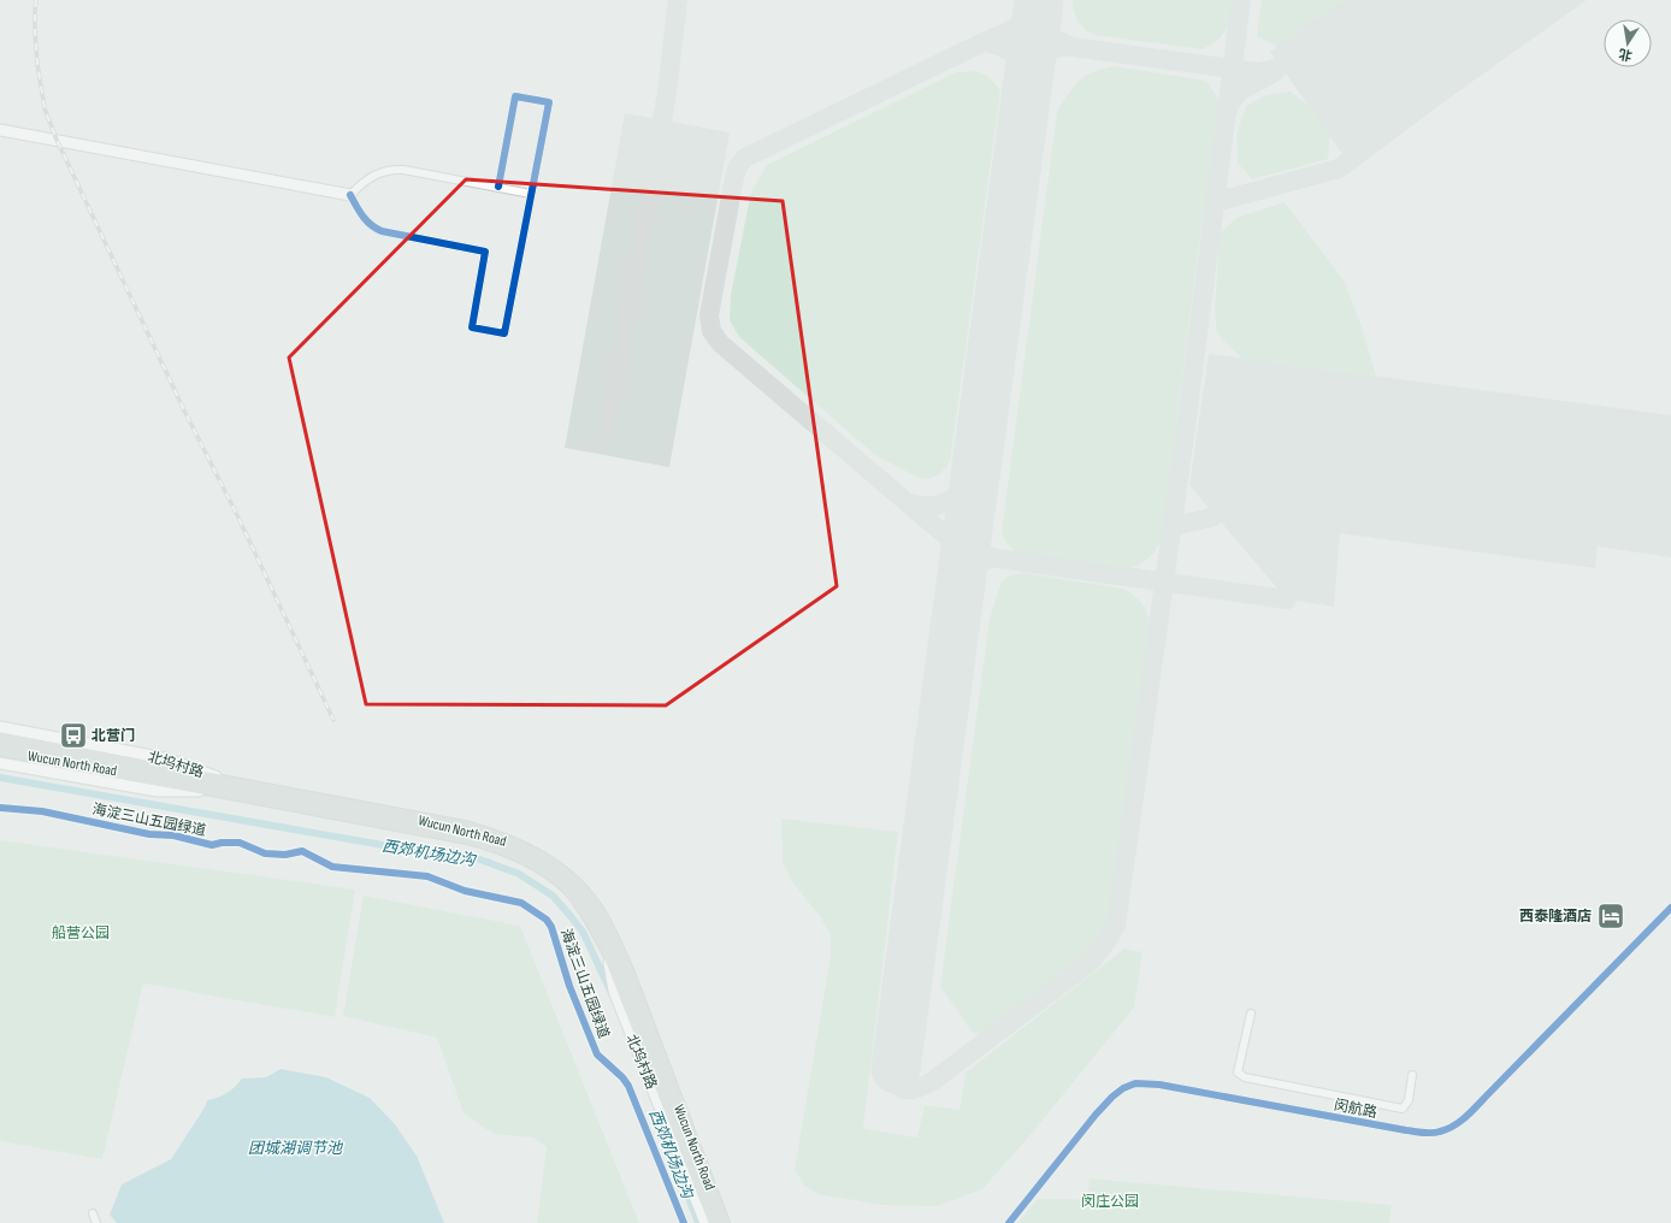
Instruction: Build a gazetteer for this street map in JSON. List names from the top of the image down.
{
  "streets": {
    "main road": ["Wucun North Road"],
    "street": ["北坞村路", "闵航路"],
    "cycle path": ["海淀三山五园绿道"]
  },
  "crossings": [
    ["Wucun North Road", "北坞村路"]
  ],
  "water": ["西郊机场边沟", "团城湖调节池"],
  "parks": ["船营公园", "闵庄公园"],
  "places": {
    "bus stop": ["北营门"],
    "hotel": ["西泰隆酒店"]
  },
  "north": "bottom"
}
